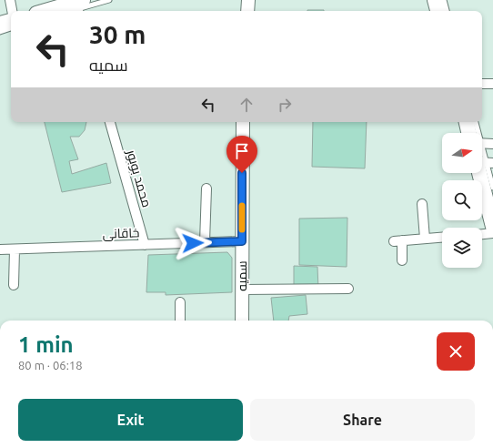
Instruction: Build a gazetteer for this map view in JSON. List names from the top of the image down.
{
  "streets": {
    "main road": ["سمیه"],
    "street": ["محمد بوبور", "خاقانی"]
  },
  "crossings": [
    ["محمد بوبور", "خاقانی"],
    ["خاقانی", "سمیه"]
  ],
  "north": "right",
  "page": {
    "turn": ["30 m", "سمیه"],
    "heading": ["1 min", "80 m · 06:18"],
    "buttons": ["Exit", "Share"]
  }
}
